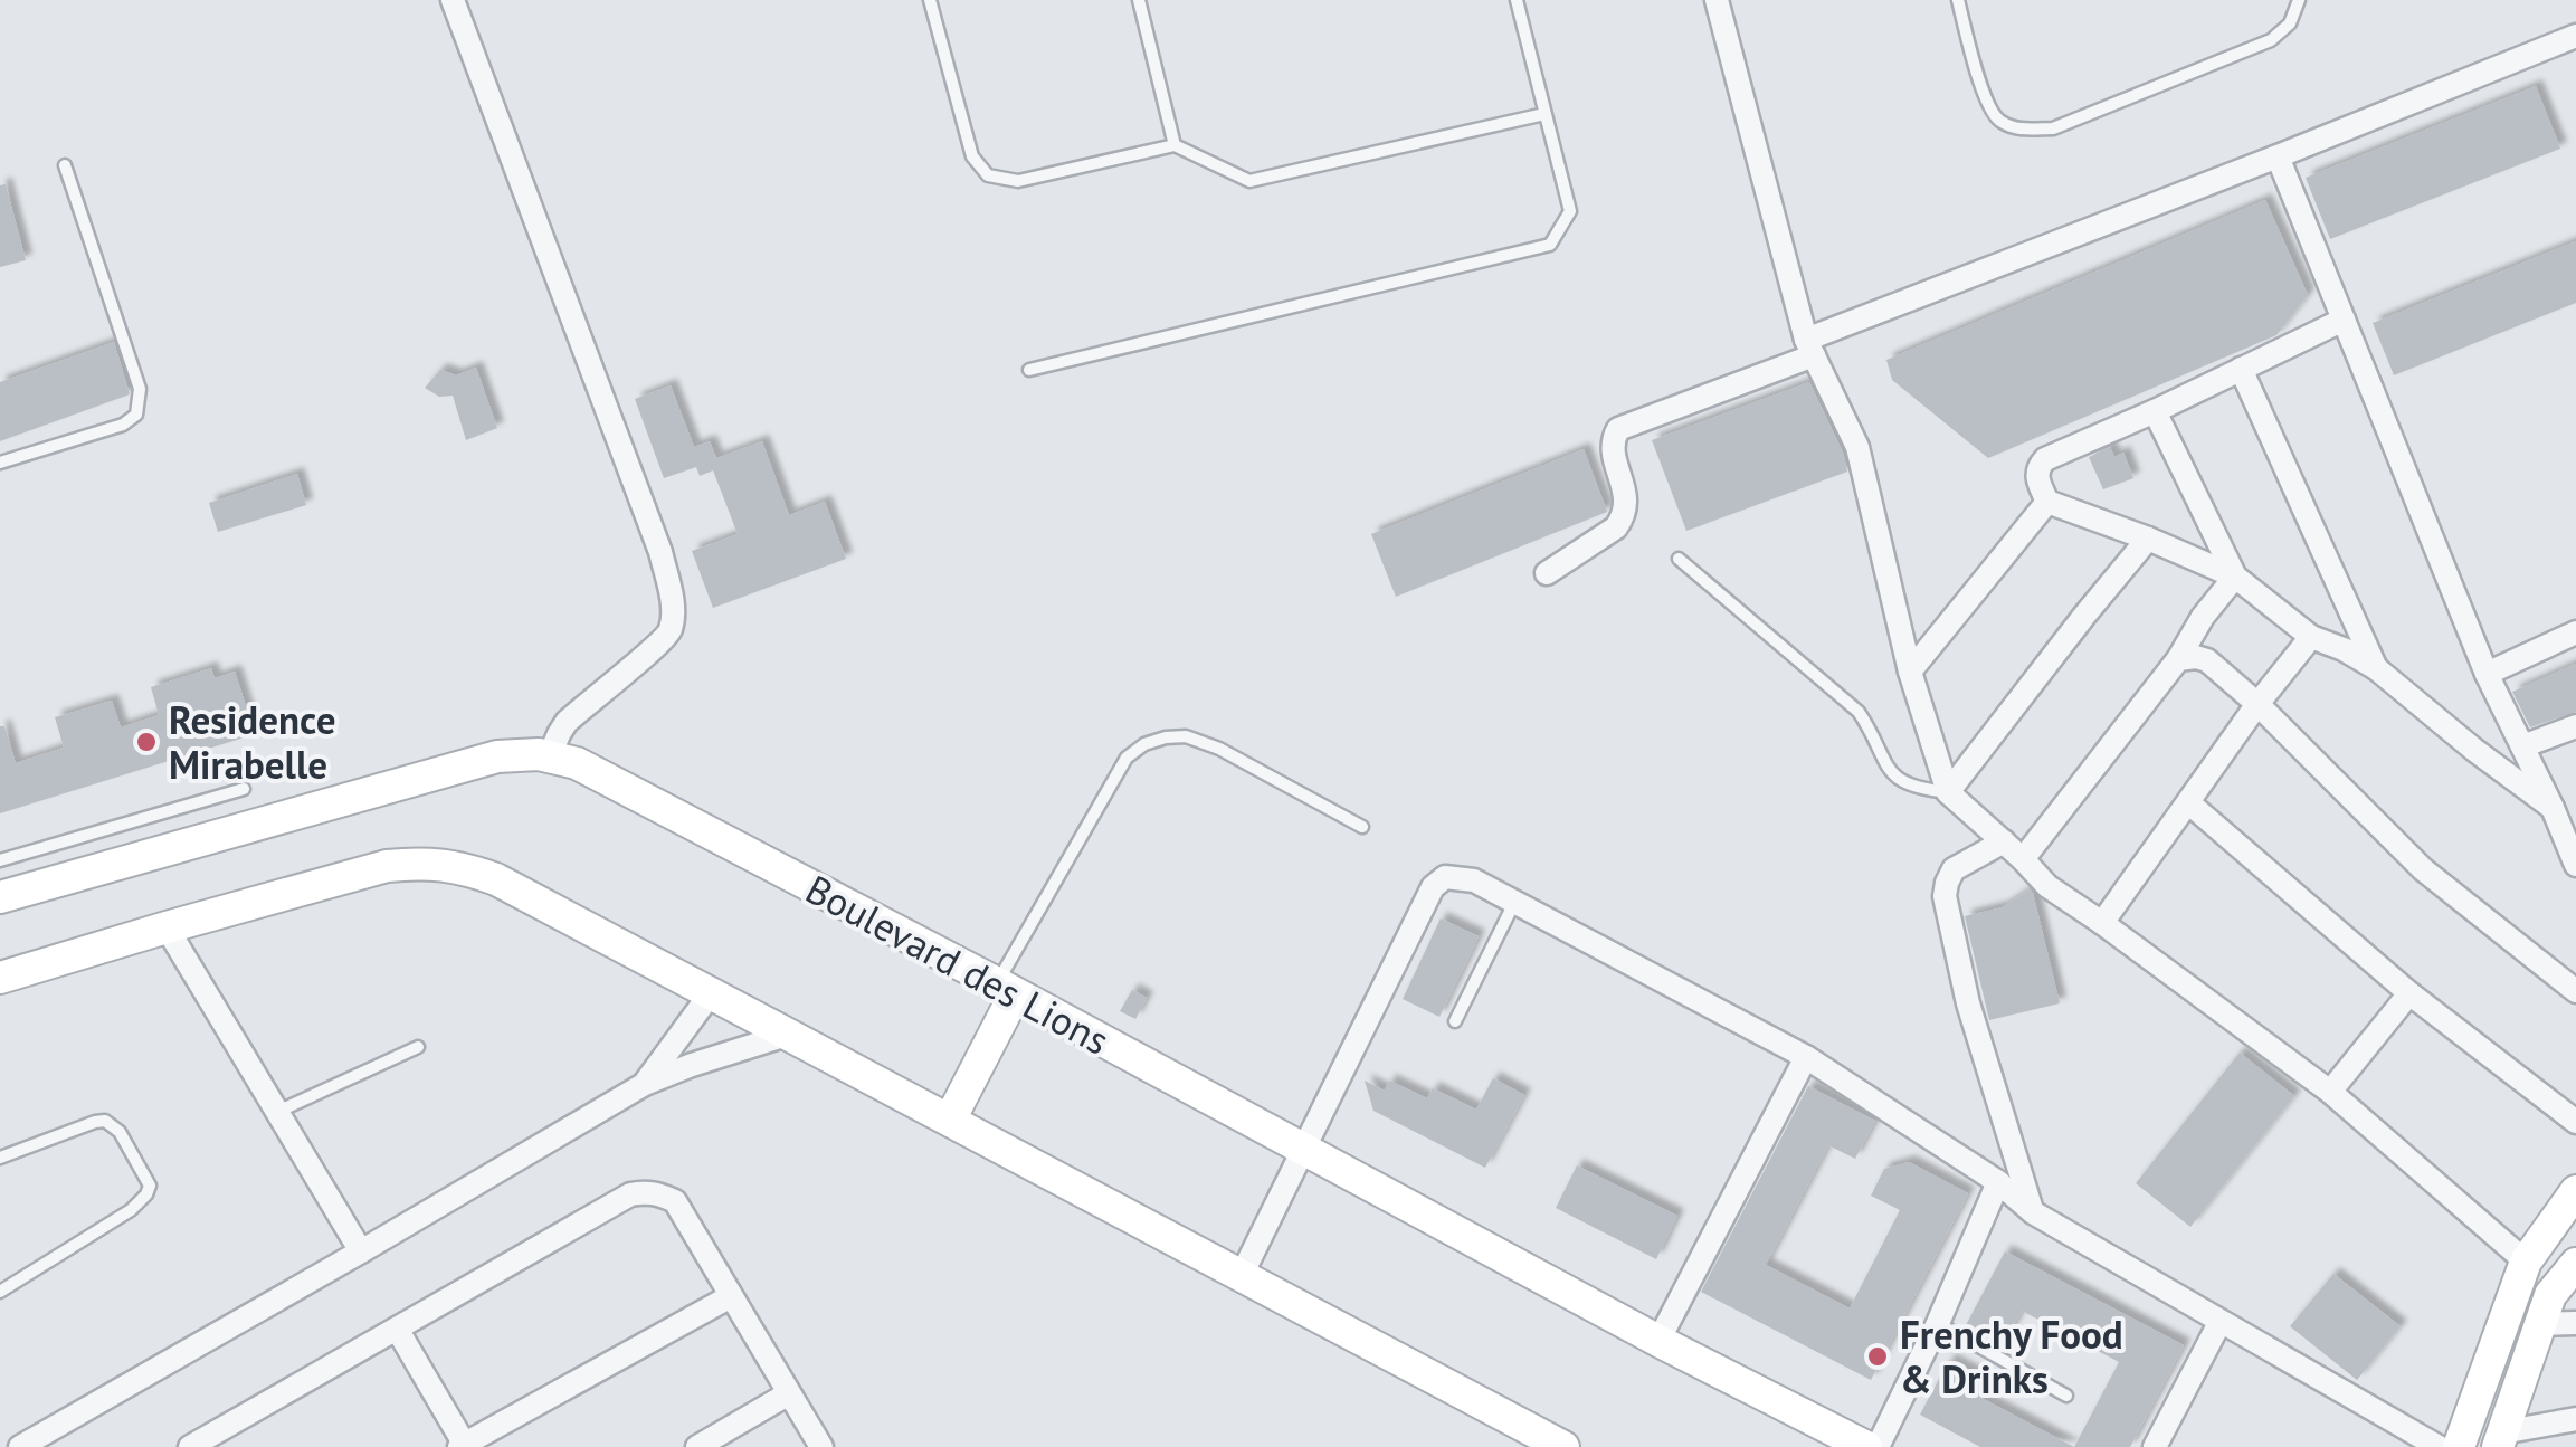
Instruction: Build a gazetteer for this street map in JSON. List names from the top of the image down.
{
  "streets": {
    "main road": ["Boulevard des Lions"]
  },
  "places": ["Residence Mirabelle", "Frenchy Food & Drinks"]
}
